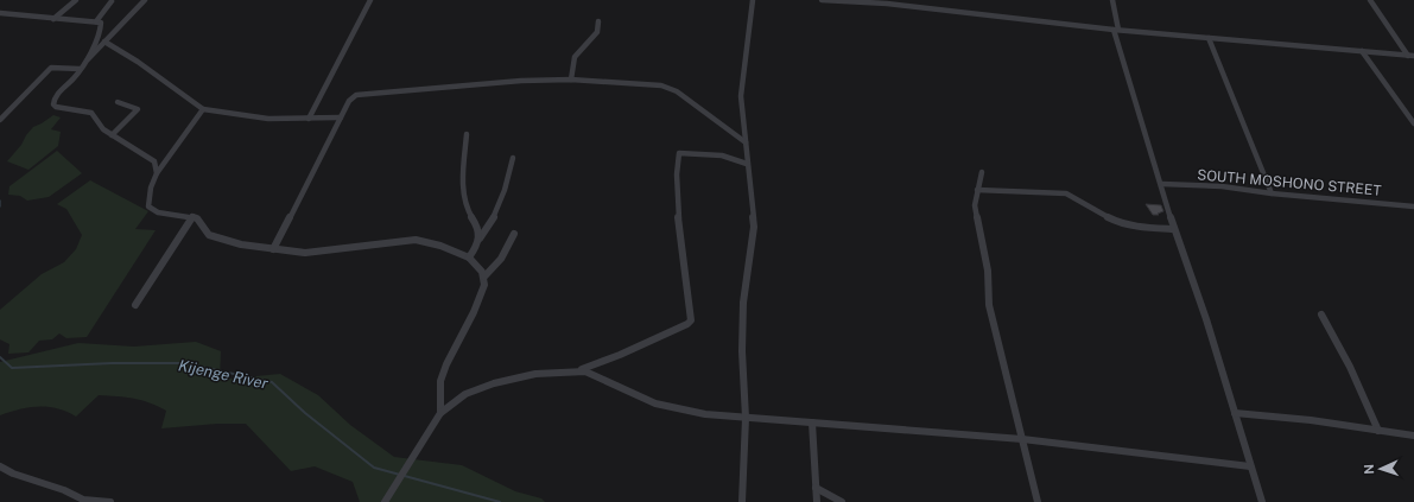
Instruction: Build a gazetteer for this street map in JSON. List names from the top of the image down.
{
  "streets": {
    "street": ["SOUTH MOSHONO STREET"]
  },
  "water": ["Kijenge River"],
  "north": "left"
}
